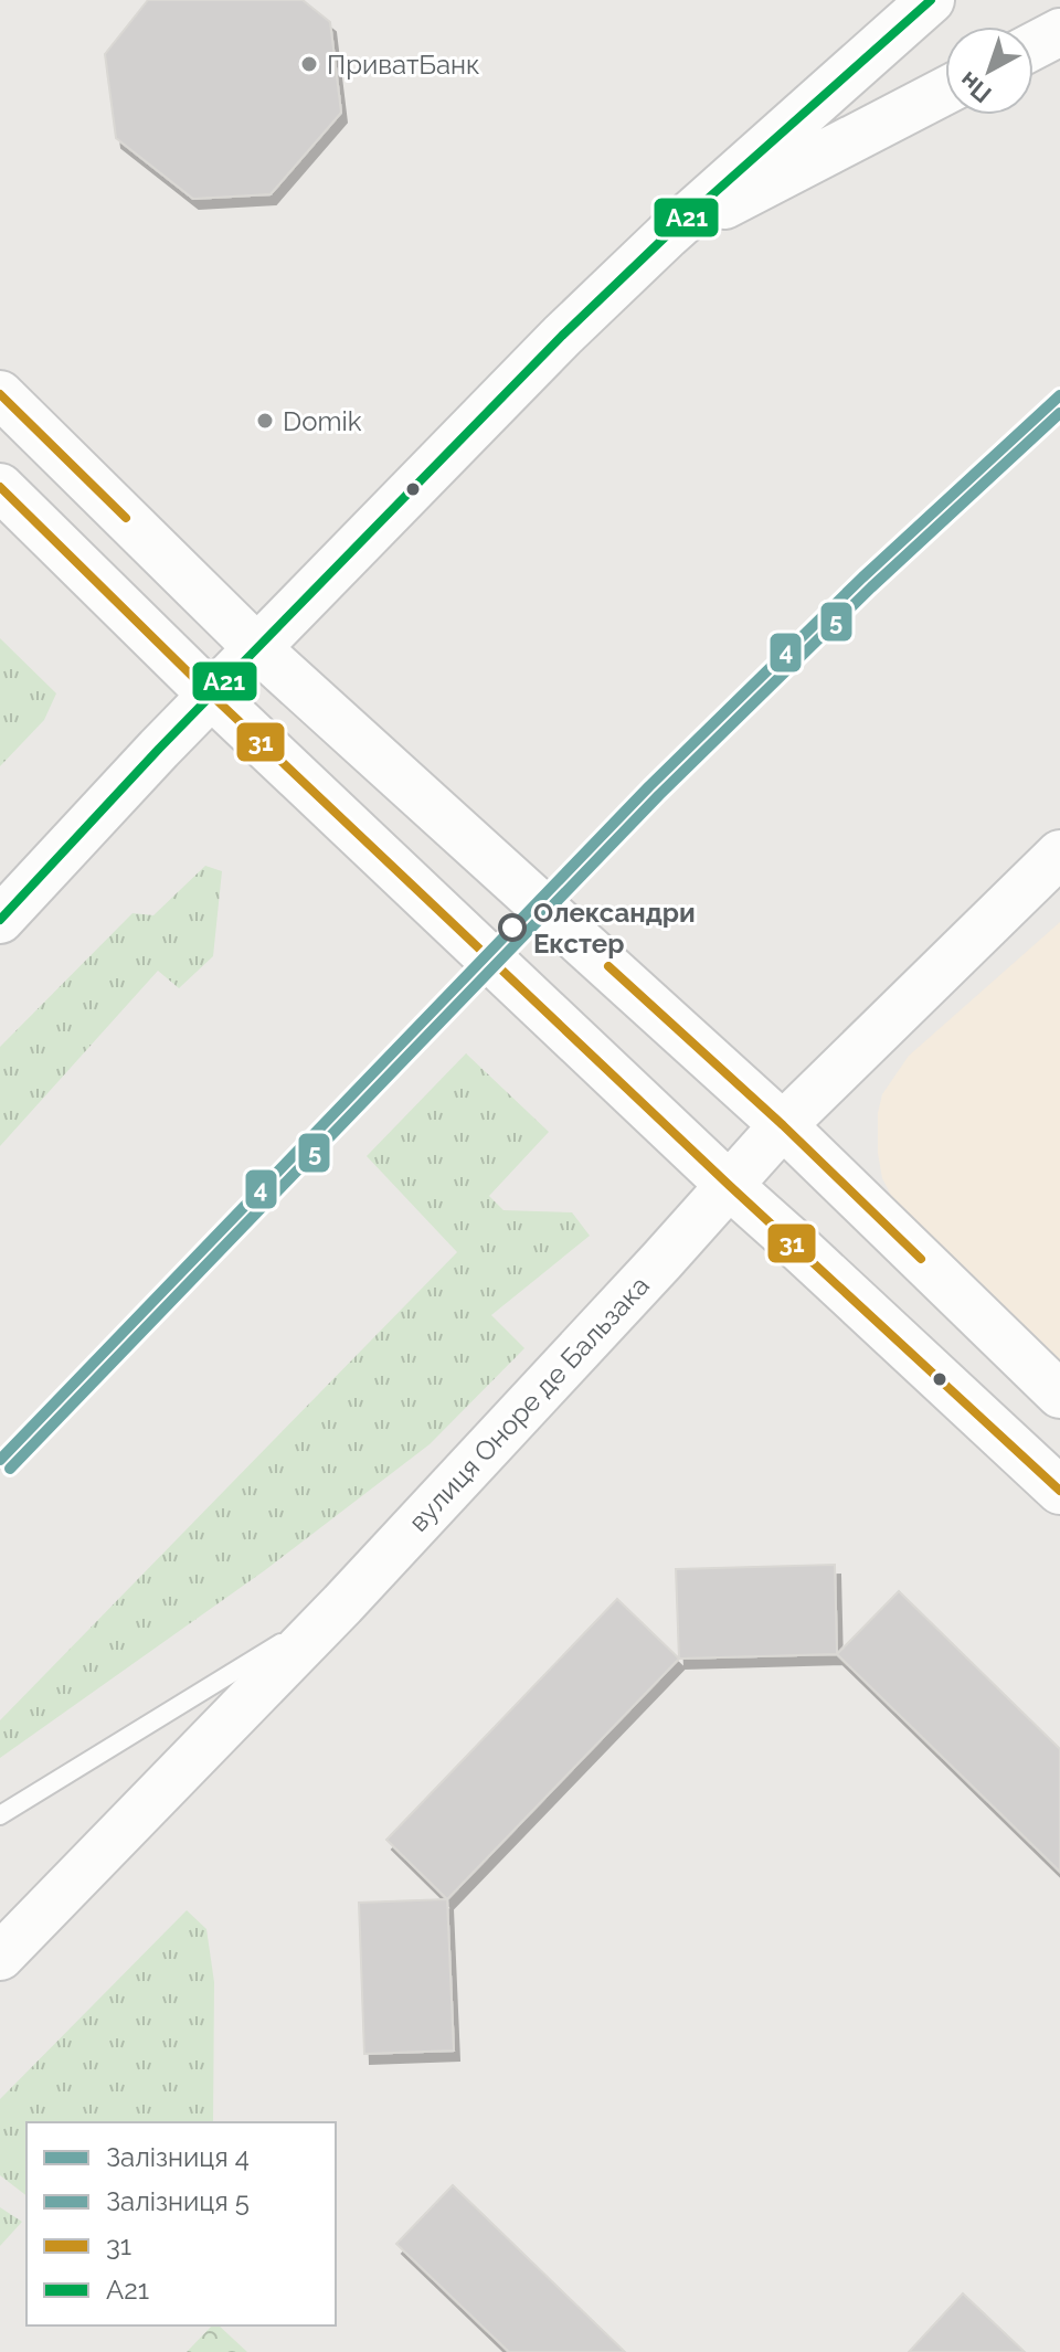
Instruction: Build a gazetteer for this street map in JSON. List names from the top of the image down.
{
  "streets": {
    "street": ["вулиця Оноре де Бальзака"]
  },
  "places": ["ПриватБанк", "Domik", "Олександри Екстер"],
  "lines": [
    "transit line А21",
    "transit line 31",
    "rail line 4",
    "rail line 5"
  ],
  "legend": [
    "Залізниця 4",
    "Залізниця 5",
    "31",
    "А21"
  ],
  "north": "bottom left"
}
